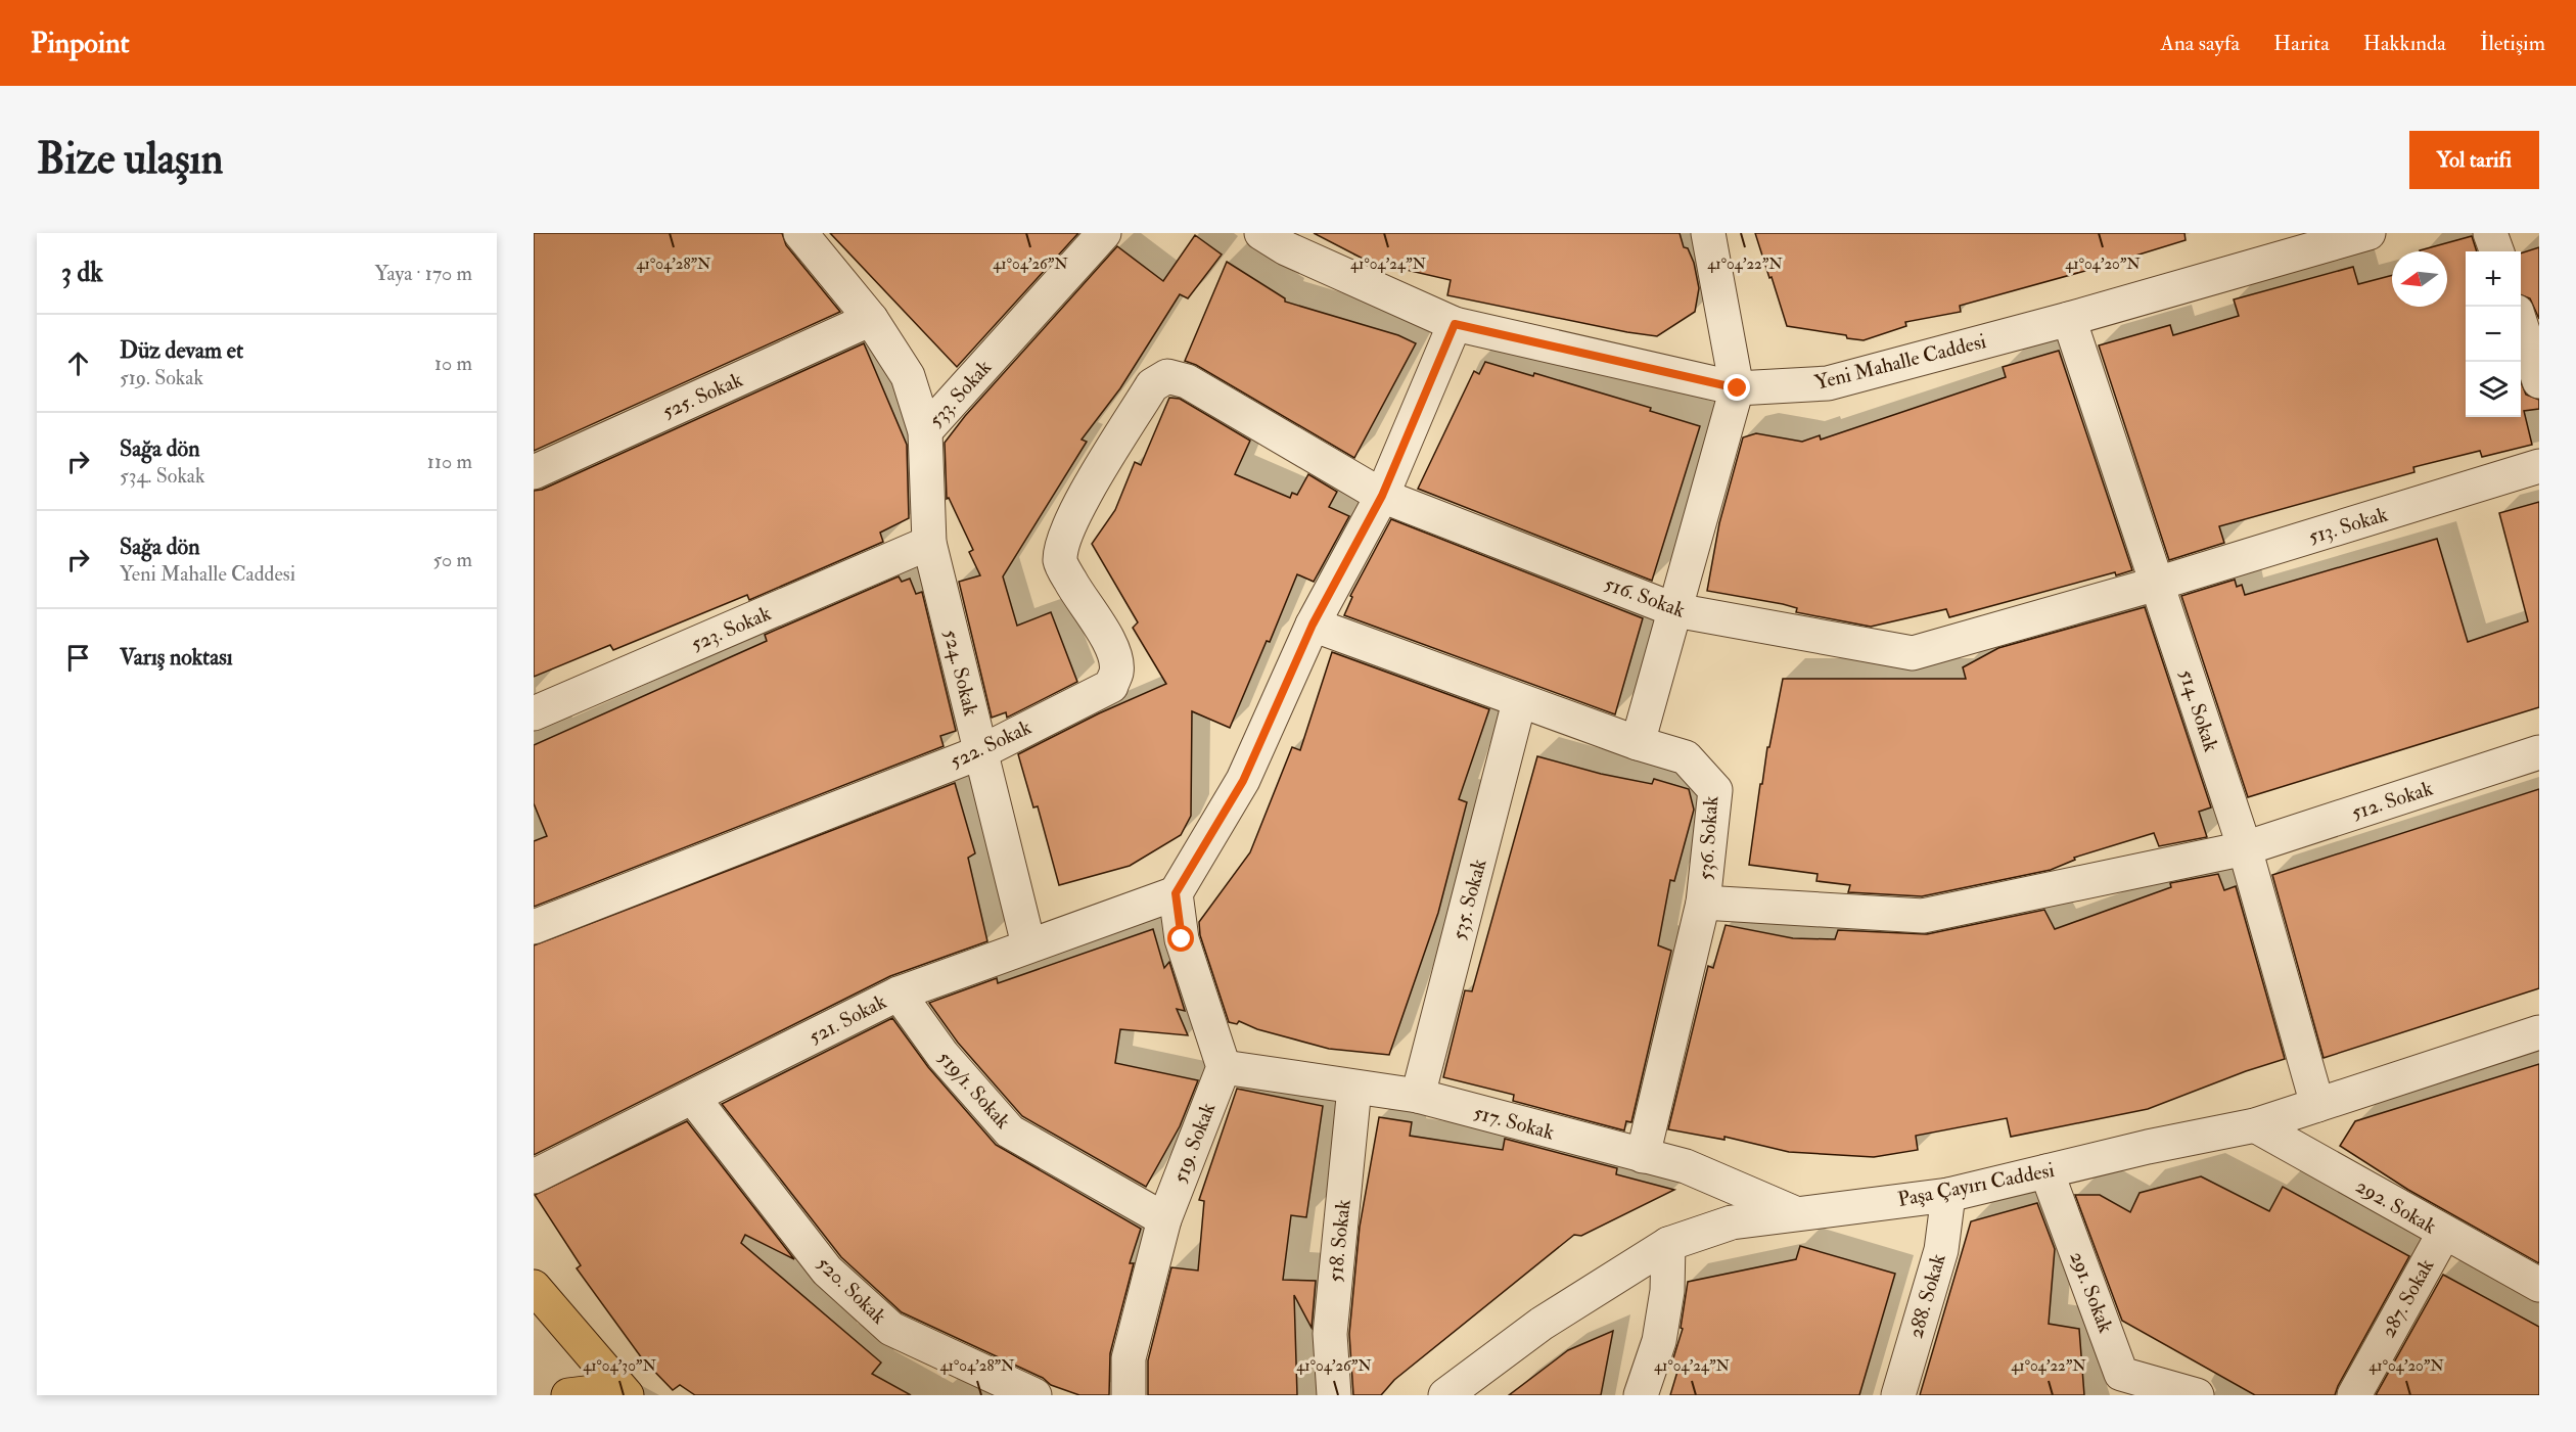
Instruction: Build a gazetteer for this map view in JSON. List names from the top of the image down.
{
  "streets": {
    "street": [
      "Yeni Mahalle Caddesi",
      "533. Sokak",
      "525. Sokak",
      "513. Sokak",
      "516. Sokak",
      "523. Sokak",
      "524. Sokak",
      "514. Sokak",
      "522. Sokak",
      "512. Sokak",
      "536. Sokak",
      "535. Sokak",
      "521. Sokak",
      "519/1. Sokak",
      "517. Sokak",
      "519. Sokak",
      "Paşa Çayırı Caddesi",
      "292. Sokak",
      "518. Sokak",
      "520. Sokak",
      "291. Sokak",
      "288. Sokak",
      "287. Sokak"
    ]
  },
  "crossings": [
    ["Yeni Mahalle Caddesi", "514. Sokak"],
    ["533. Sokak", "525. Sokak"],
    ["533. Sokak", "524. Sokak"],
    ["513. Sokak", "516. Sokak"],
    ["513. Sokak", "514. Sokak"],
    ["516. Sokak", "514. Sokak"],
    ["516. Sokak", "522. Sokak"],
    ["523. Sokak", "524. Sokak"],
    ["524. Sokak", "522. Sokak"],
    ["524. Sokak", "521. Sokak"],
    ["514. Sokak", "512. Sokak"],
    ["514. Sokak", "Paşa Çayırı Caddesi"],
    ["512. Sokak", "536. Sokak"],
    ["536. Sokak", "517. Sokak"],
    ["535. Sokak", "517. Sokak"],
    ["521. Sokak", "519/1. Sokak"],
    ["521. Sokak", "520. Sokak"],
    ["519/1. Sokak", "519. Sokak"],
    ["517. Sokak", "519. Sokak"],
    ["517. Sokak", "Paşa Çayırı Caddesi"],
    ["517. Sokak", "518. Sokak"],
    ["Paşa Çayırı Caddesi", "292. Sokak"],
    ["Paşa Çayırı Caddesi", "291. Sokak"],
    ["Paşa Çayırı Caddesi", "288. Sokak"],
    ["292. Sokak", "287. Sokak"]
  ],
  "north": "left",
  "page": {
    "header": "Pinpoint",
    "nav": [
      "Ana sayfa",
      "Harita",
      "Hakkında",
      "İletişim"
    ],
    "buttons": "Yol tarifi",
    "title": "Bize ulaşın",
    "heading": ["3 dk", "Yaya · 170 m"],
    "map_buttons": ["+", "−"],
    "list": [
      ["Düz devam et", "519. Sokak", "10 m"],
      ["Sağa dön", "534. Sokak", "110 m"],
      ["Sağa dön", "Yeni Mahalle Caddesi", "50 m"],
      "Varış noktası"
    ]
  },
  "coordinates": [
    "41°04'28\"N",
    "41°04'26\"N",
    "41°04'24\"N",
    "41°04'22\"N",
    "41°04'20\"N",
    "41°04'30\"N"
  ]
}
